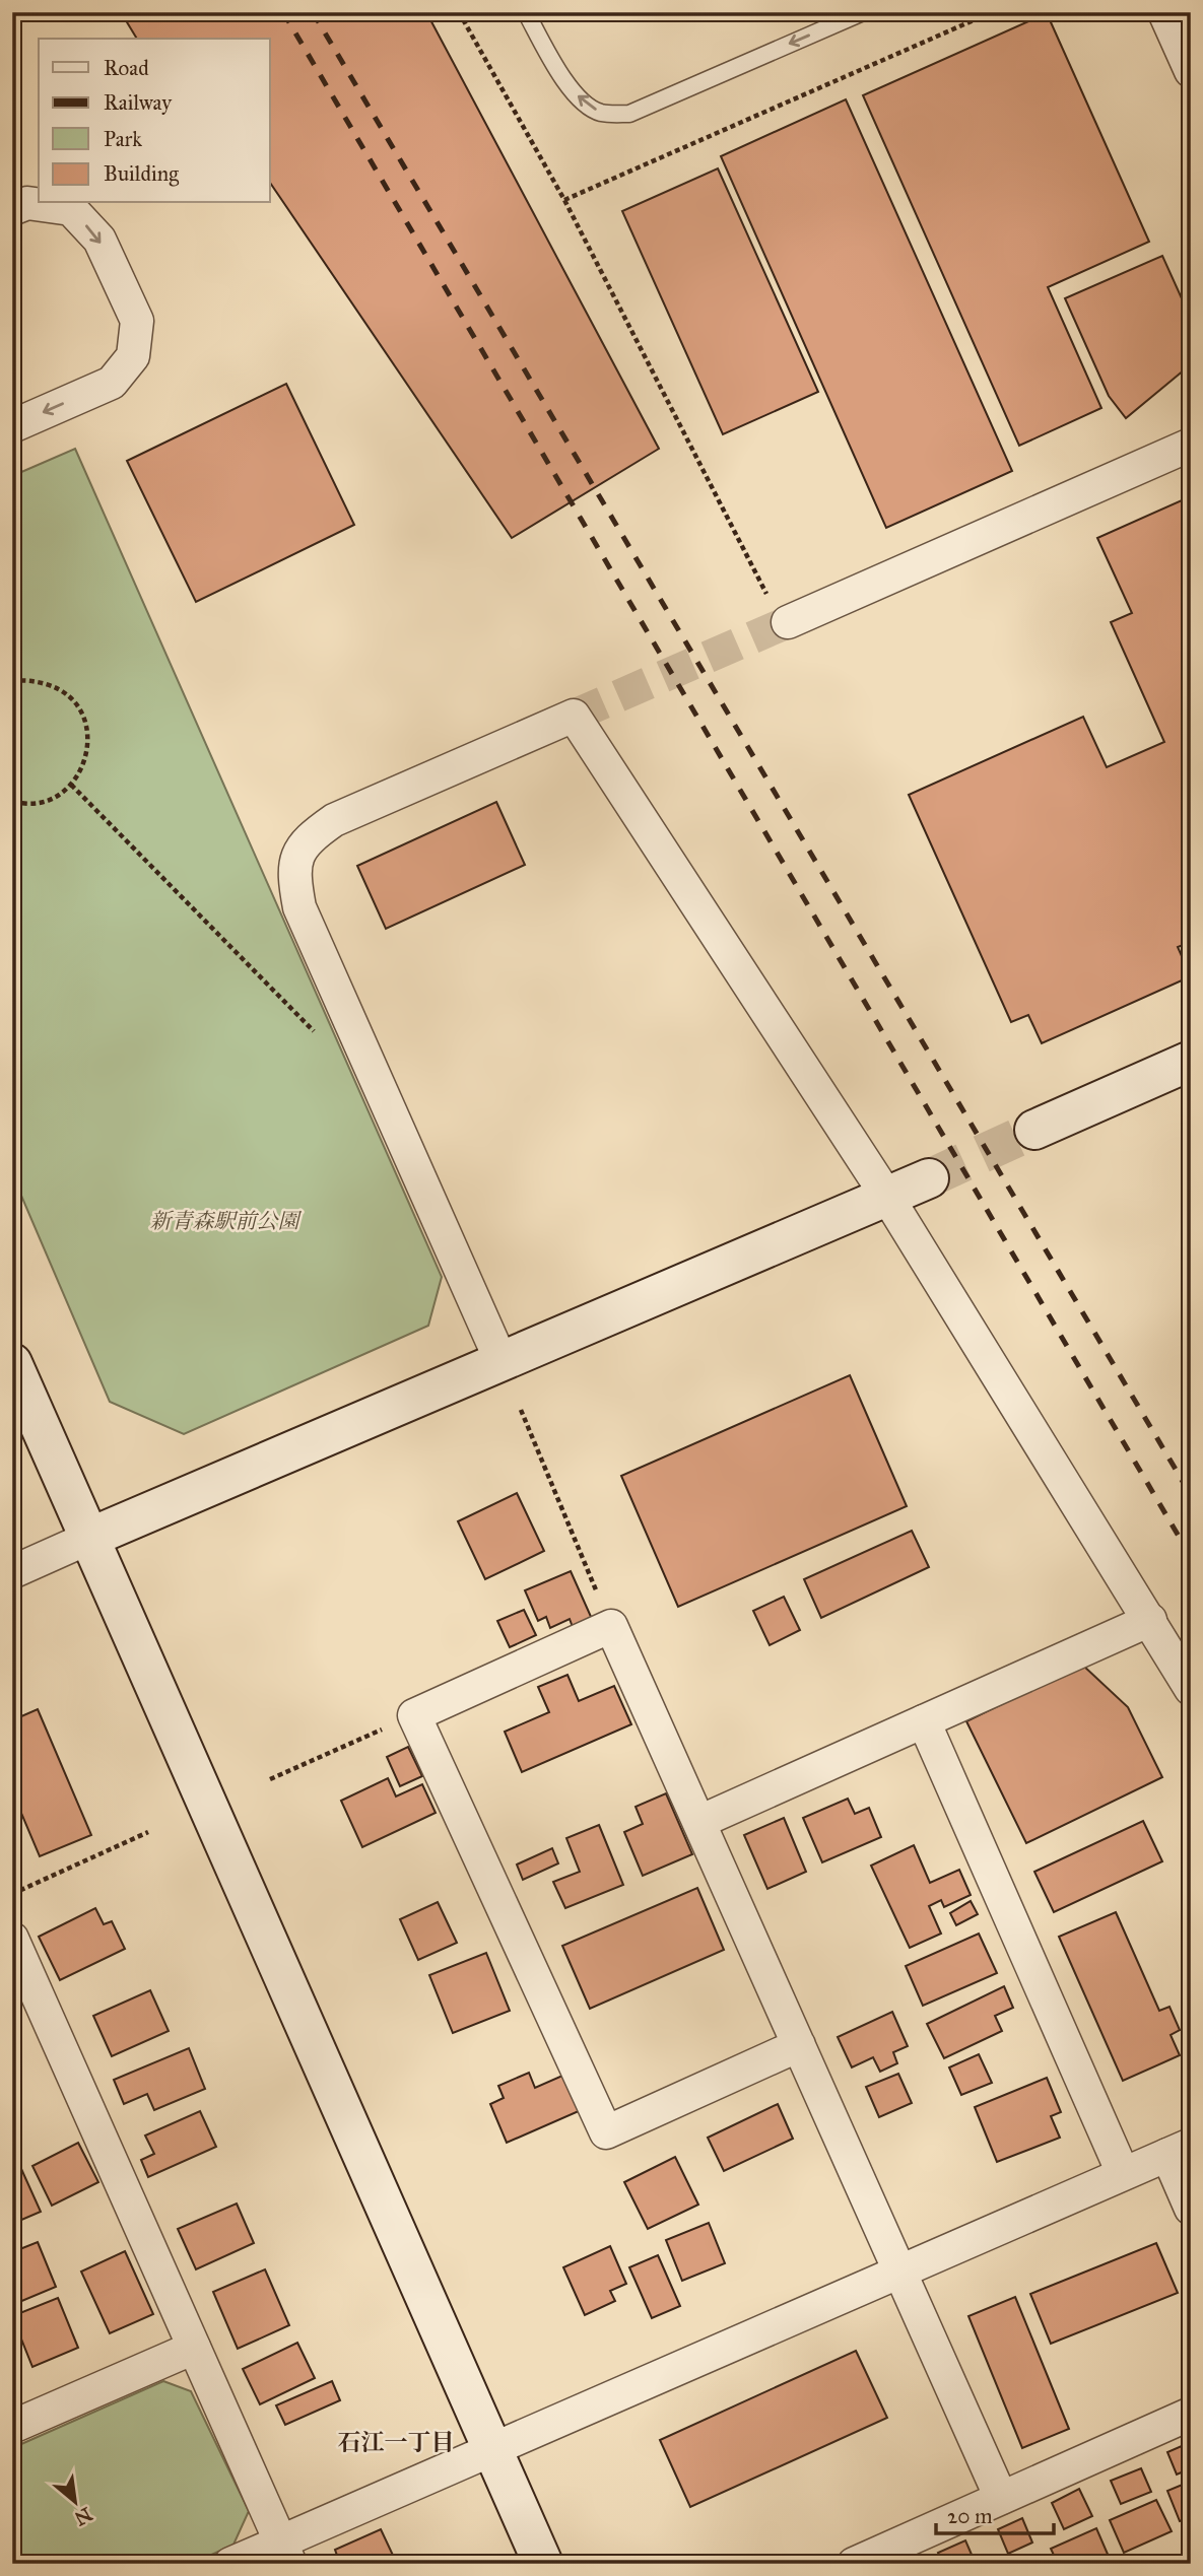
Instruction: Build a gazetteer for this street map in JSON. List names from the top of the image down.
{
  "districts": ["石江一丁目"],
  "parks": ["新青森駅前公園"],
  "legend": [
    "Road",
    "Railway",
    "Park",
    "Building"
  ],
  "scale_bar": "20 m",
  "north": "bottom right"
}
